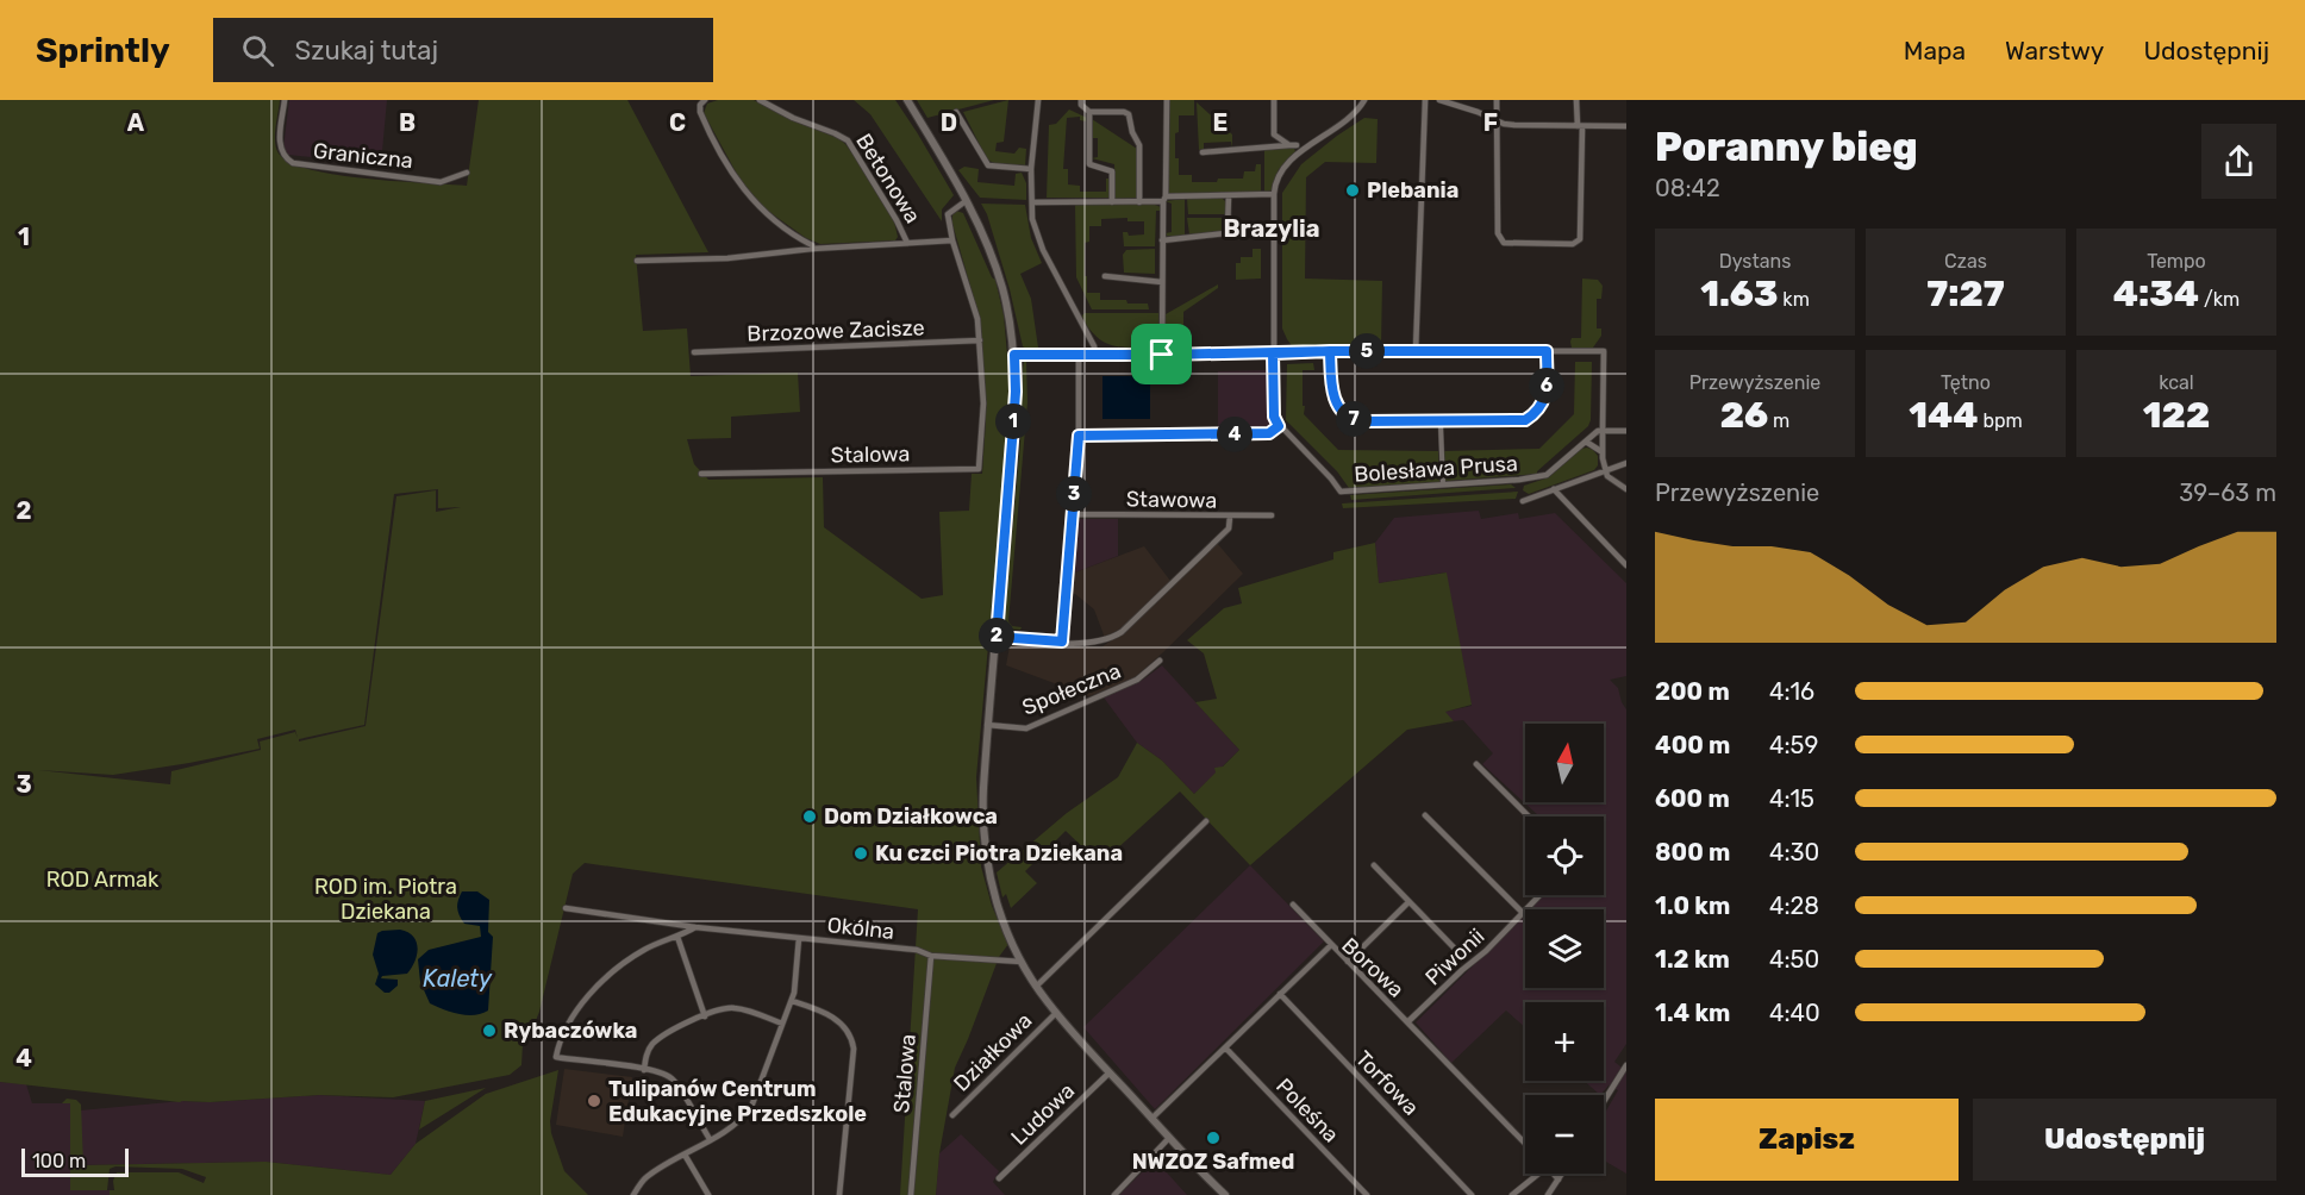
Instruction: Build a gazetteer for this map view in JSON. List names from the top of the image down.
{
  "streets": {
    "street": [
      "Graniczna",
      "Betonowa",
      "Brzozowe Zacisze",
      "Stalowa",
      "Bolesława Prusa",
      "Stawowa",
      "Społeczna",
      "Okólna",
      "Piwonii",
      "Borowa",
      "Działkowa",
      "Torfowa",
      "Poleśna",
      "Ludowa"
    ]
  },
  "crossings": [
    ["Brzozowe Zacisze", "Stalowa"],
    ["Stalowa", "Okólna"],
    ["Piwonii", "Borowa"],
    ["Borowa", "Torfowa"],
    ["Borowa", "Poleśna"]
  ],
  "districts": ["Brazylia"],
  "water": ["Kalety"],
  "parks": ["ROD Armak", "ROD im. Piotra Dziekana"],
  "places": [
    "Plebania",
    "Dom Działkowca",
    "Ku czci Piotra Dziekana",
    "Rybaczówka",
    "Tulipanów Centrum Edukacyjne Przedszkole",
    "NWZOZ Safmed"
  ],
  "scale_bar": "100 m",
  "north": "top",
  "page": {
    "header": "Sprintly",
    "search": "Szukaj tutaj",
    "nav": ["Mapa", "Warstwy", "Udostępnij"],
    "heading": ["Poranny bieg", "08:42"],
    "stats": [
      ["Dystans", "1.63 km"],
      ["Czas", "7:27"],
      ["Tempo", "4:34 /km"],
      ["Przewyższenie", "26 m"],
      ["Tętno", "144 bpm"],
      ["kcal", "122"]
    ],
    "pins": [
      "5",
      "6",
      "7",
      "1",
      "4",
      "3",
      "2"
    ],
    "chart": ["Przewyższenie", "39–63 m"],
    "list": [
      {
        "name": "200 m",
        "note": "4:16"
      },
      {
        "name": "400 m",
        "note": "4:59"
      },
      {
        "name": "600 m",
        "note": "4:15"
      },
      {
        "name": "800 m",
        "note": "4:30"
      },
      {
        "name": "1.0 km",
        "note": "4:28"
      },
      {
        "name": "1.2 km",
        "note": "4:50"
      },
      {
        "name": "1.4 km",
        "note": "4:40"
      }
    ],
    "map_buttons": ["+", "−"],
    "buttons": ["Zapisz", "Udostępnij"],
    "scale": "100 m"
  },
  "grid": {
    "columns": [
      "A",
      "B",
      "C",
      "D",
      "E",
      "F"
    ],
    "rows": [
      "1",
      "2",
      "3",
      "4"
    ]
  }
}
